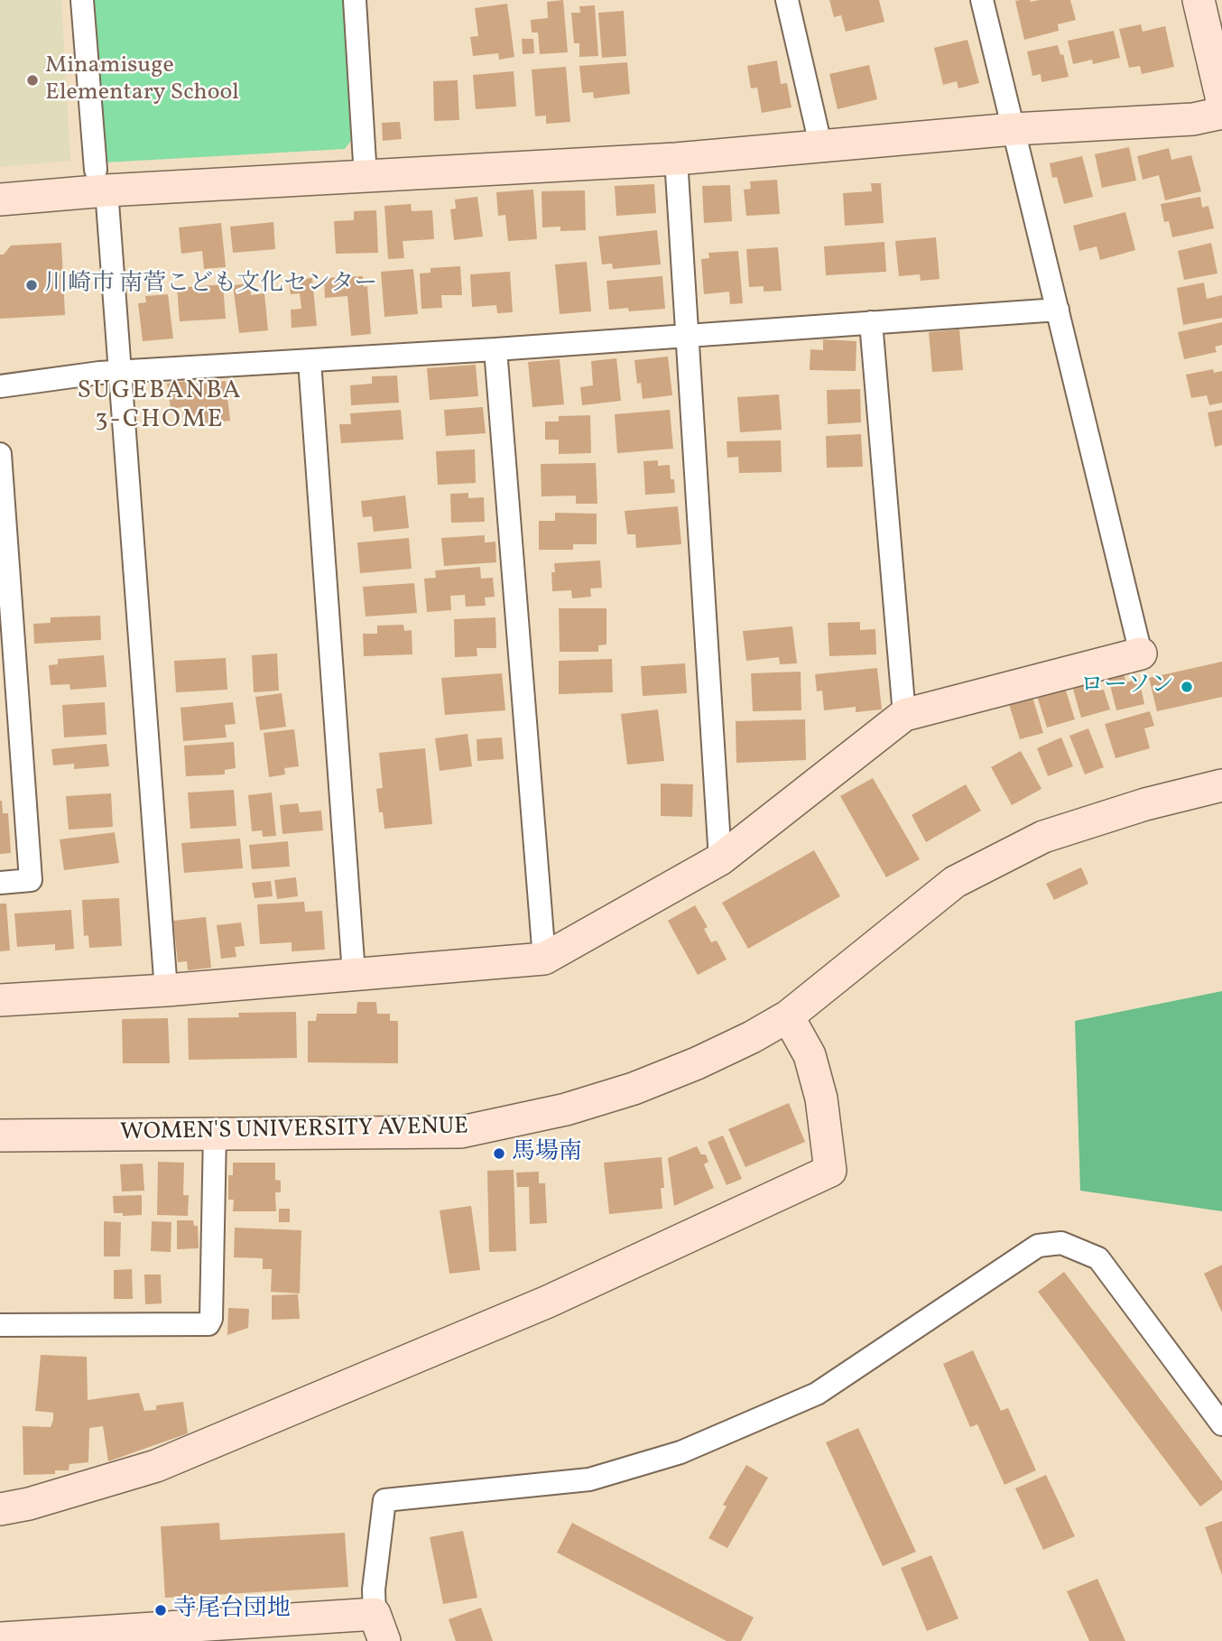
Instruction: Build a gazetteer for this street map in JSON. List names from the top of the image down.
{
  "streets": {
    "street": ["WOMEN'S UNIVERSITY AVENUE"]
  },
  "districts": ["SUGEBANBA 3-CHOME"],
  "places": [
    "Minamisuge Elementary School",
    "川崎市 南菅こども文化センター",
    "ローソン",
    "馬場南",
    "寺尾台団地"
  ]
}
